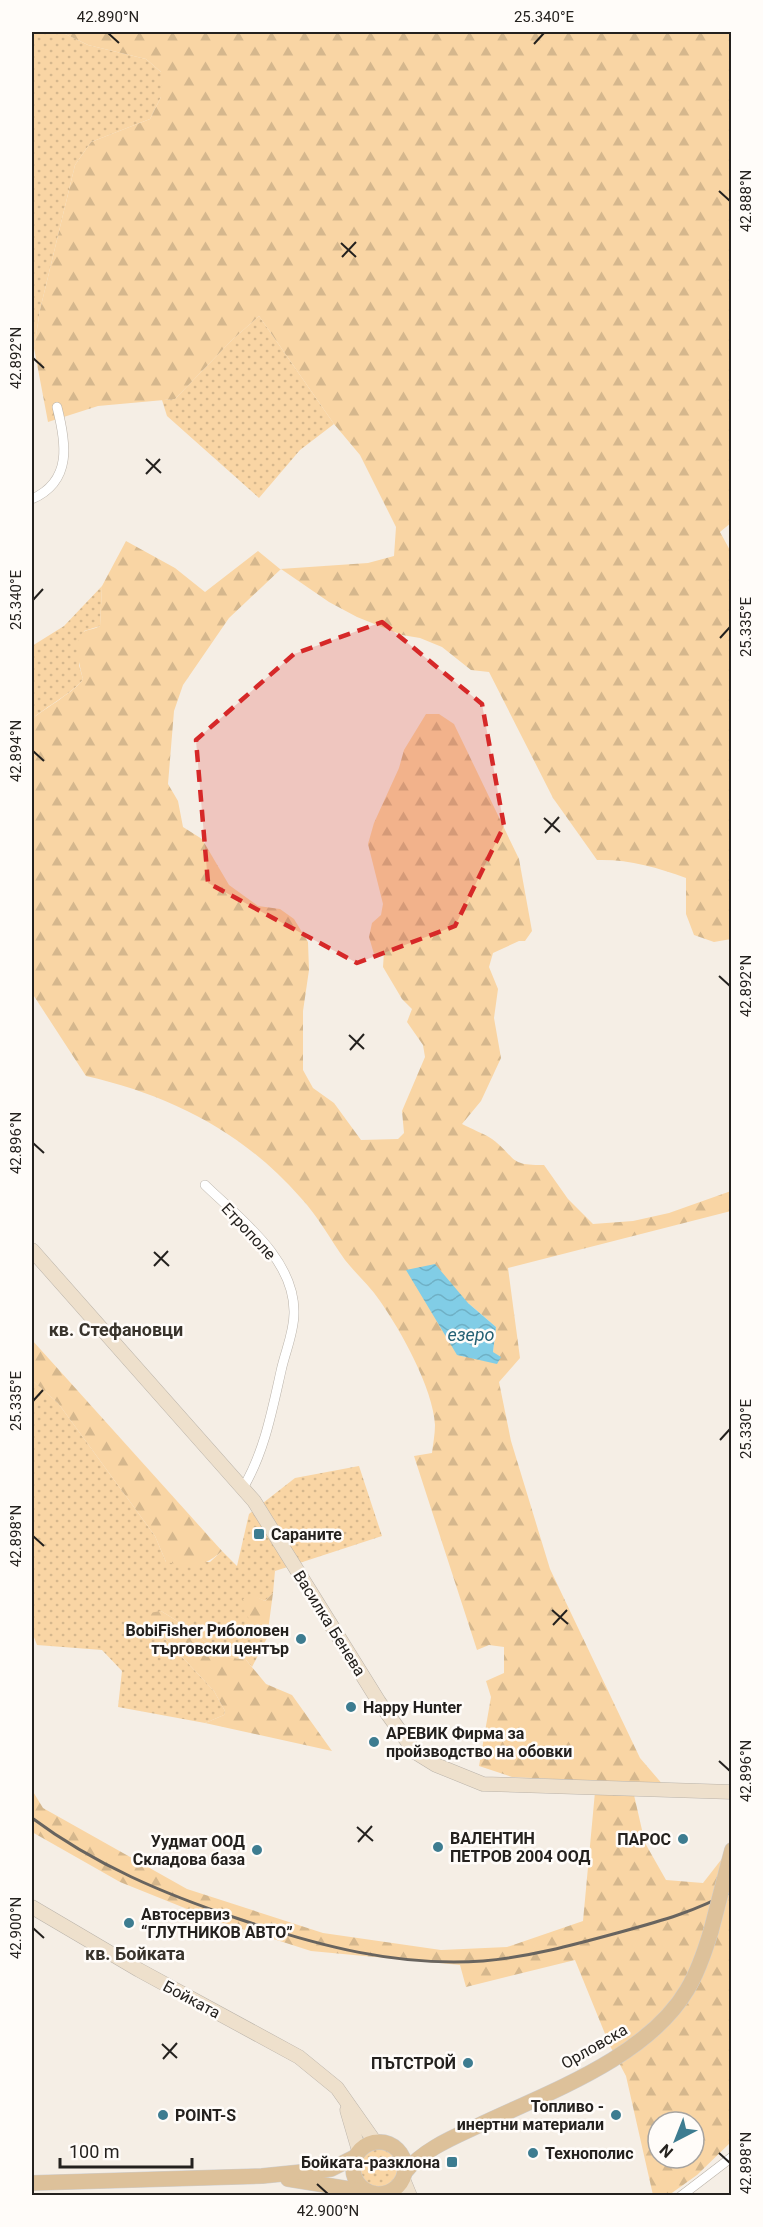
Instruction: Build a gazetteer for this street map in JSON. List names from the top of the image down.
{
  "streets": {
    "main road": ["Орловска"],
    "street": ["Етрополе", "Василка Бенева", "Бойката"]
  },
  "crossings": [
    ["Етрополе", "Василка Бенева"],
    ["Бойката", "Орловска"]
  ],
  "districts": ["кв. Стефановци", "кв. Бойката"],
  "water": ["езеро"],
  "places": {
    "transit": ["Сараните", "Бойката-разклона"],
    "other": [
      "BobiFisher Риболовен търговски център",
      "Happy Hunter",
      "АРЕВИК Фирма за пройзводство на обовки",
      "ПАРОС",
      "ВАЛЕНТИН ПЕТРОВ 2004 ООД",
      "Уудмат ООД Складова база",
      "Автосервиз “ГЛУТНИКОВ АВТО”",
      "ПЪТСТРОЙ",
      "POINT-S",
      "Топливо - инертни материали",
      "Технополис"
    ]
  },
  "scale_bar": "100 m",
  "north": "bottom left",
  "coordinates": [
    "42.890°N",
    "25.340°E",
    "42.888°N",
    "42.892°N",
    "25.335°E",
    "42.894°N",
    "42.896°N",
    "25.330°E",
    "42.898°N",
    "42.900°N"
  ]
}
